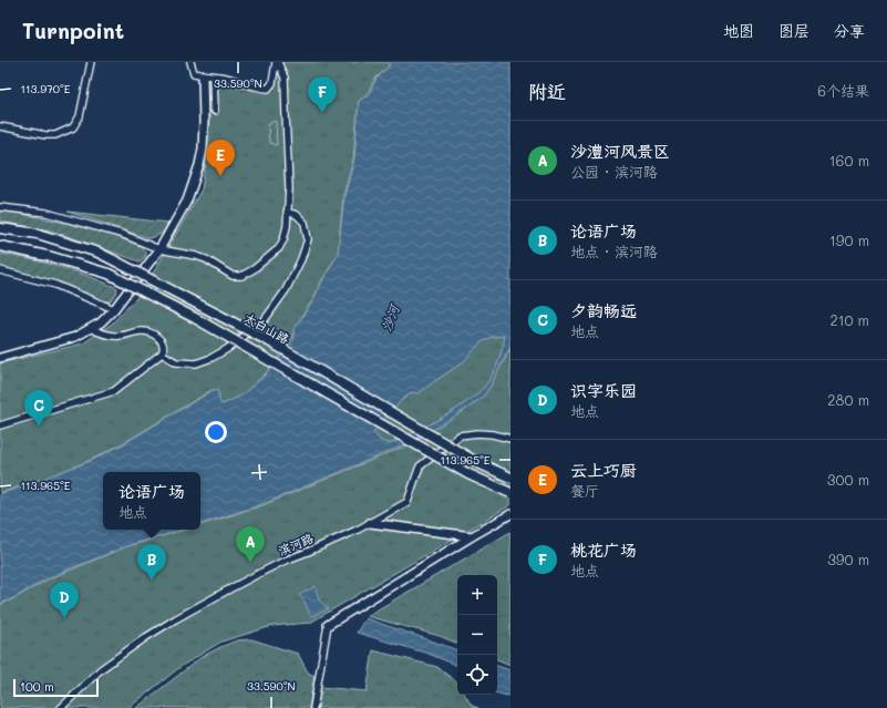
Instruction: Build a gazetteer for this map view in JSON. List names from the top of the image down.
{
  "streets": {
    "main road": ["太白山路"],
    "street": ["滨河路"]
  },
  "water": ["沙河"],
  "scale_bar": "100 m",
  "page": {
    "header": "Turnpoint",
    "nav": ["地图", "图层", "分享"],
    "heading": ["附近", "6个结果"],
    "pins": [
      "F",
      "E",
      "C",
      "A",
      "B",
      "D"
    ],
    "list": [
      {
        "mark": "A",
        "name": "沙澧河风景区",
        "note": "公园 · 滨河路",
        "value": "160 m"
      },
      {
        "mark": "B",
        "name": "论语广场",
        "note": "地点 · 滨河路",
        "value": "190 m"
      },
      {
        "mark": "C",
        "name": "夕韵畅远",
        "note": "地点",
        "value": "210 m"
      },
      {
        "mark": "D",
        "name": "识字乐园",
        "note": "地点",
        "value": "280 m"
      },
      {
        "mark": "E",
        "name": "云上巧厨",
        "note": "餐厅",
        "value": "300 m"
      },
      {
        "mark": "F",
        "name": "桃花广场",
        "note": "地点",
        "value": "390 m"
      }
    ],
    "popup": ["论语广场", "地点"],
    "map_buttons": ["+", "−"],
    "scale": "100 m"
  },
  "coordinates": ["33.590°N", "113.970°E", "113.965°E"]
}
